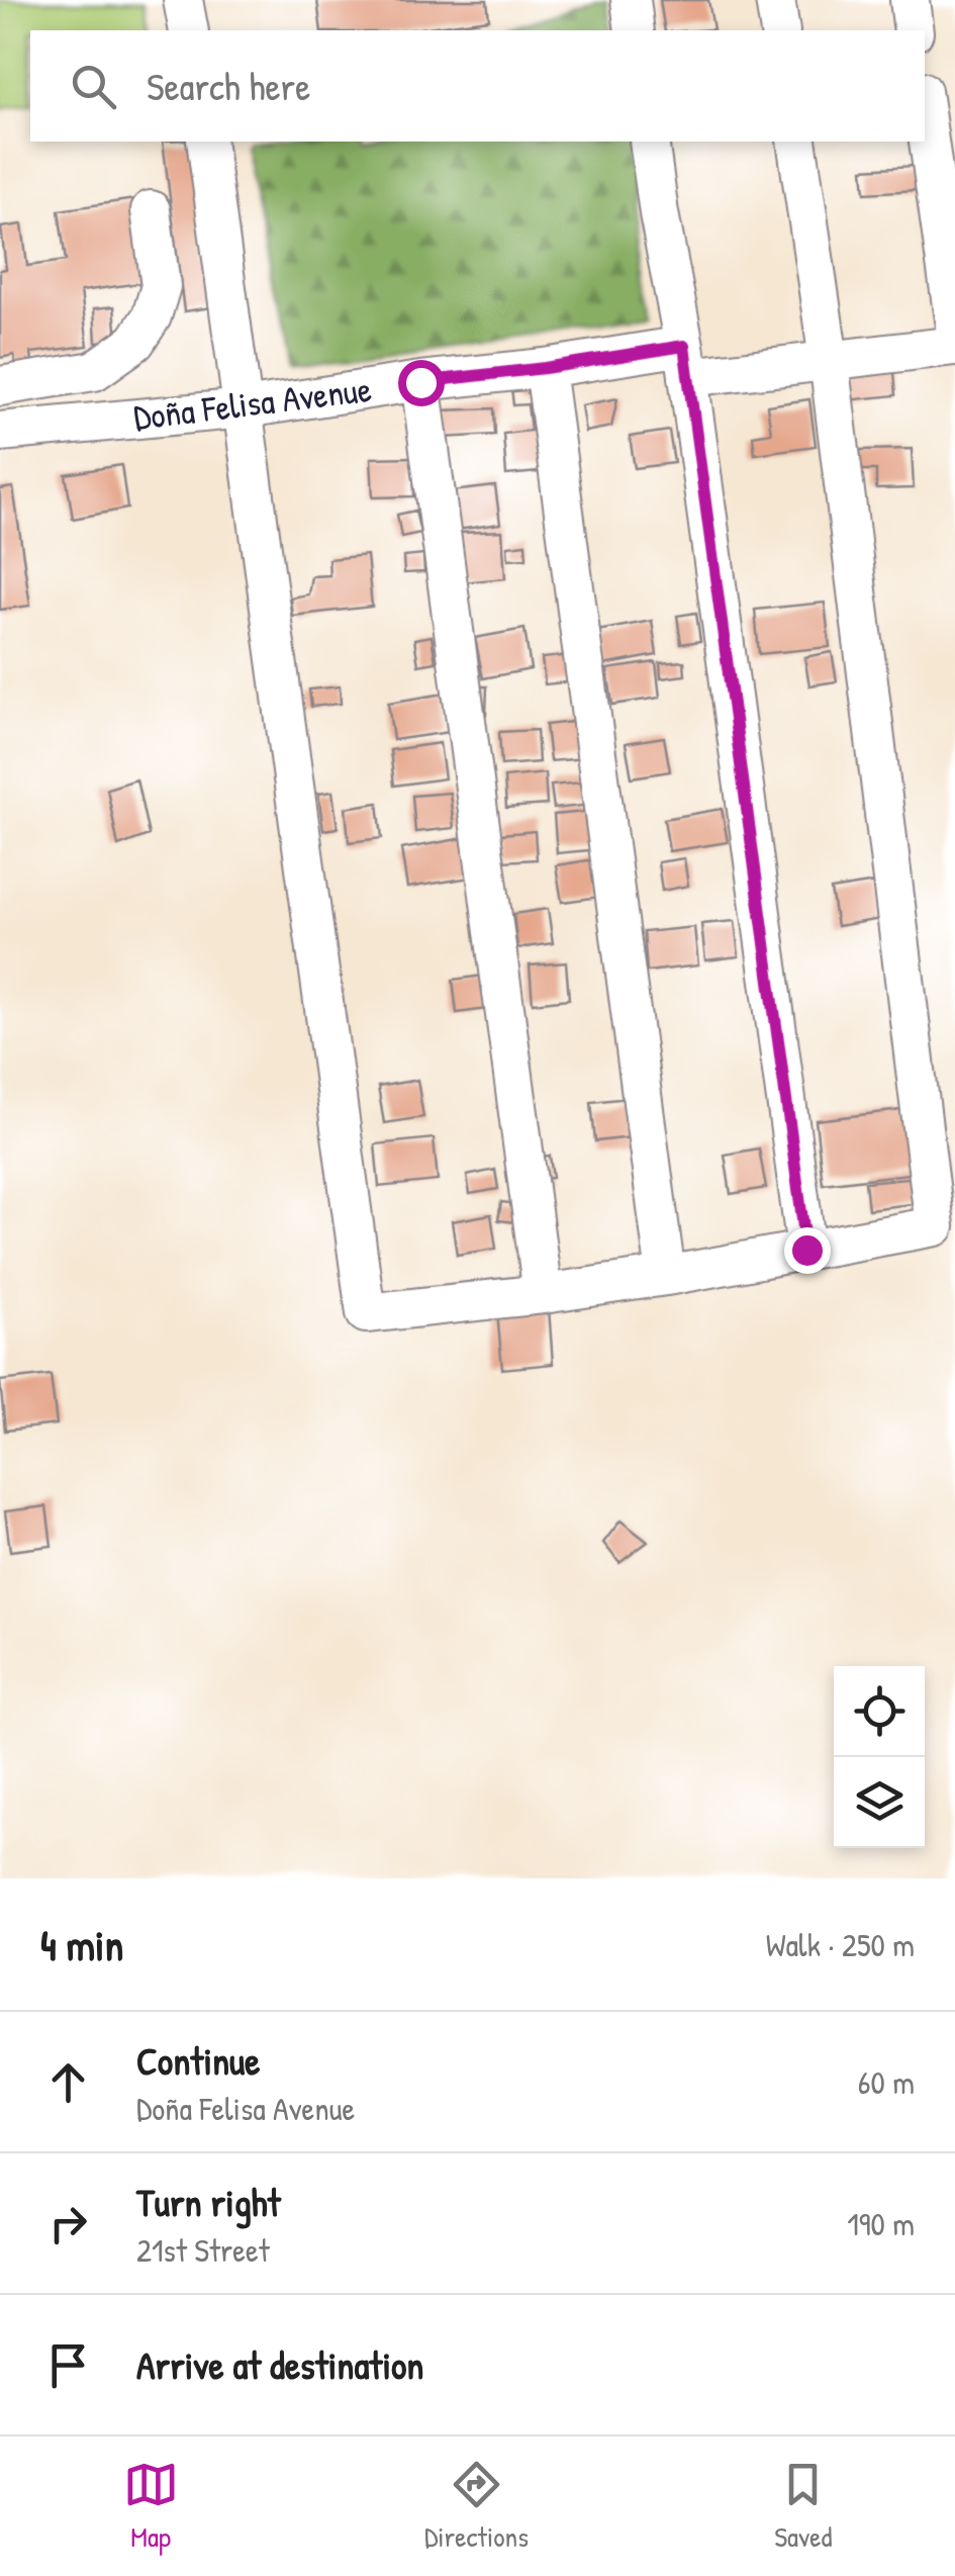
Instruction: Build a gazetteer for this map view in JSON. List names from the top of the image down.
{
  "streets": {
    "street": ["Doña Felisa Avenue"]
  },
  "page": {
    "search": "Search here",
    "heading": ["4 min", "Walk · 250 m"],
    "list": [
      ["Continue", "Doña Felisa Avenue", "60 m"],
      ["Turn right", "21st Street", "190 m"],
      "Arrive at destination"
    ],
    "nav": ["Map", "Directions", "Saved"]
  }
}
